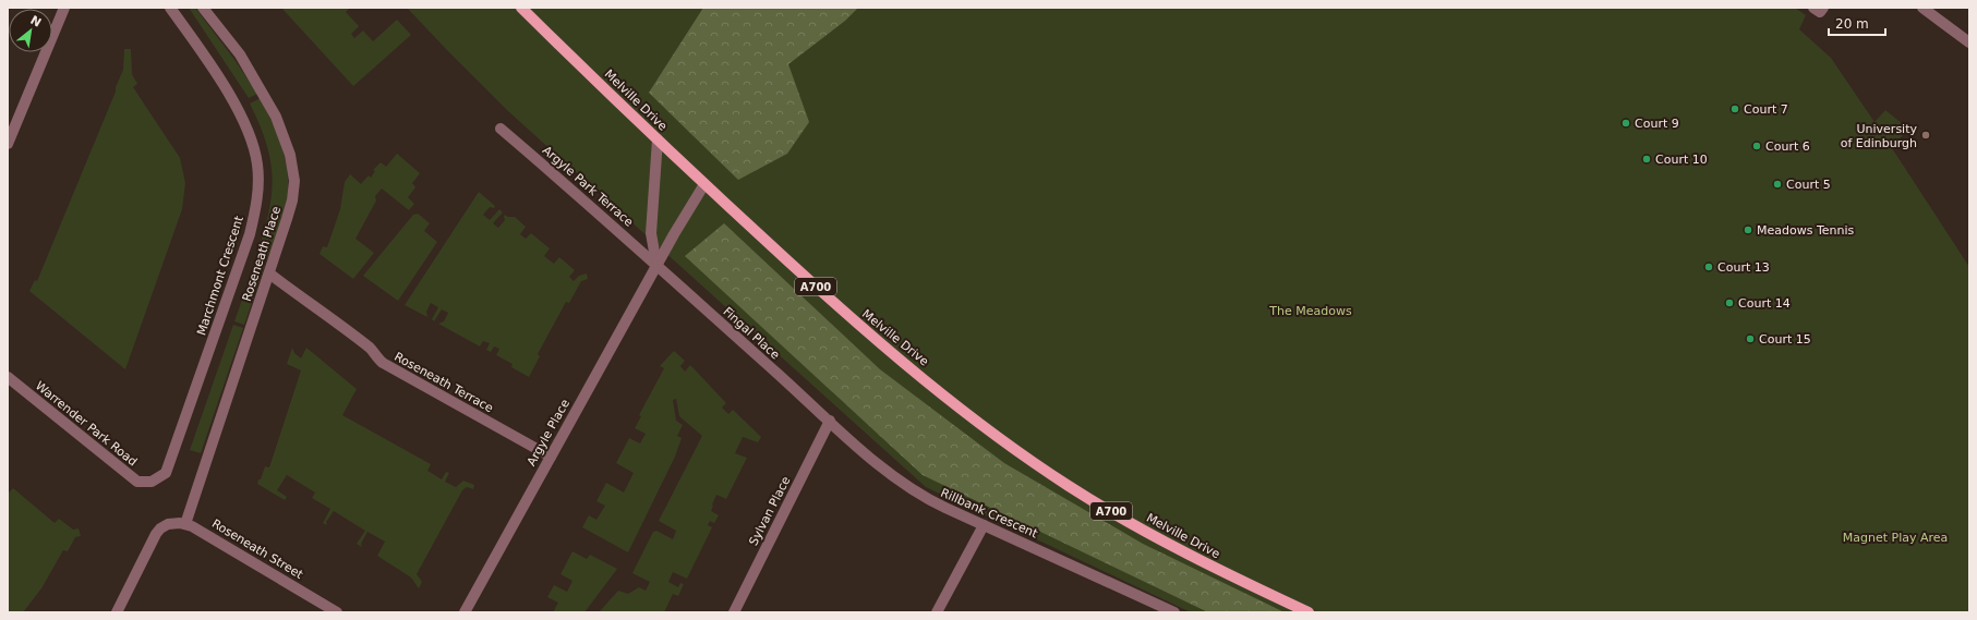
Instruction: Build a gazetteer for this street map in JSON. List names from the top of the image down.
{
  "streets": {
    "main road": ["Melville Drive", "A700"],
    "street": [
      "Argyle Park Terrace",
      "Roseneath Place",
      "Marchmont Crescent",
      "Fingal Place",
      "Roseneath Terrace",
      "Warrender Park Road",
      "Argyle Place",
      "Sylvan Place",
      "Rillbank Crescent",
      "Roseneath Street"
    ]
  },
  "crossings": [
    ["Melville Drive", "Argyle Place"],
    ["Argyle Park Terrace", "Fingal Place"],
    ["Argyle Park Terrace", "Argyle Place"],
    ["Roseneath Place", "Roseneath Terrace"],
    ["Roseneath Place", "Roseneath Street"],
    ["Marchmont Crescent", "Warrender Park Road"],
    ["Fingal Place", "Argyle Place"],
    ["Fingal Place", "Sylvan Place"],
    ["Fingal Place", "Rillbank Crescent"],
    ["Roseneath Terrace", "Argyle Place"],
    ["Sylvan Place", "Rillbank Crescent"]
  ],
  "parks": ["The Meadows", "Magnet Play Area"],
  "places": [
    "Court 7",
    "Court 9",
    "University of Edinburgh",
    "Court 6",
    "Court 10",
    "Court 5",
    "Meadows Tennis",
    "Court 13",
    "Court 14",
    "Court 15"
  ],
  "scale_bar": "20 m",
  "north": "top right"
}
